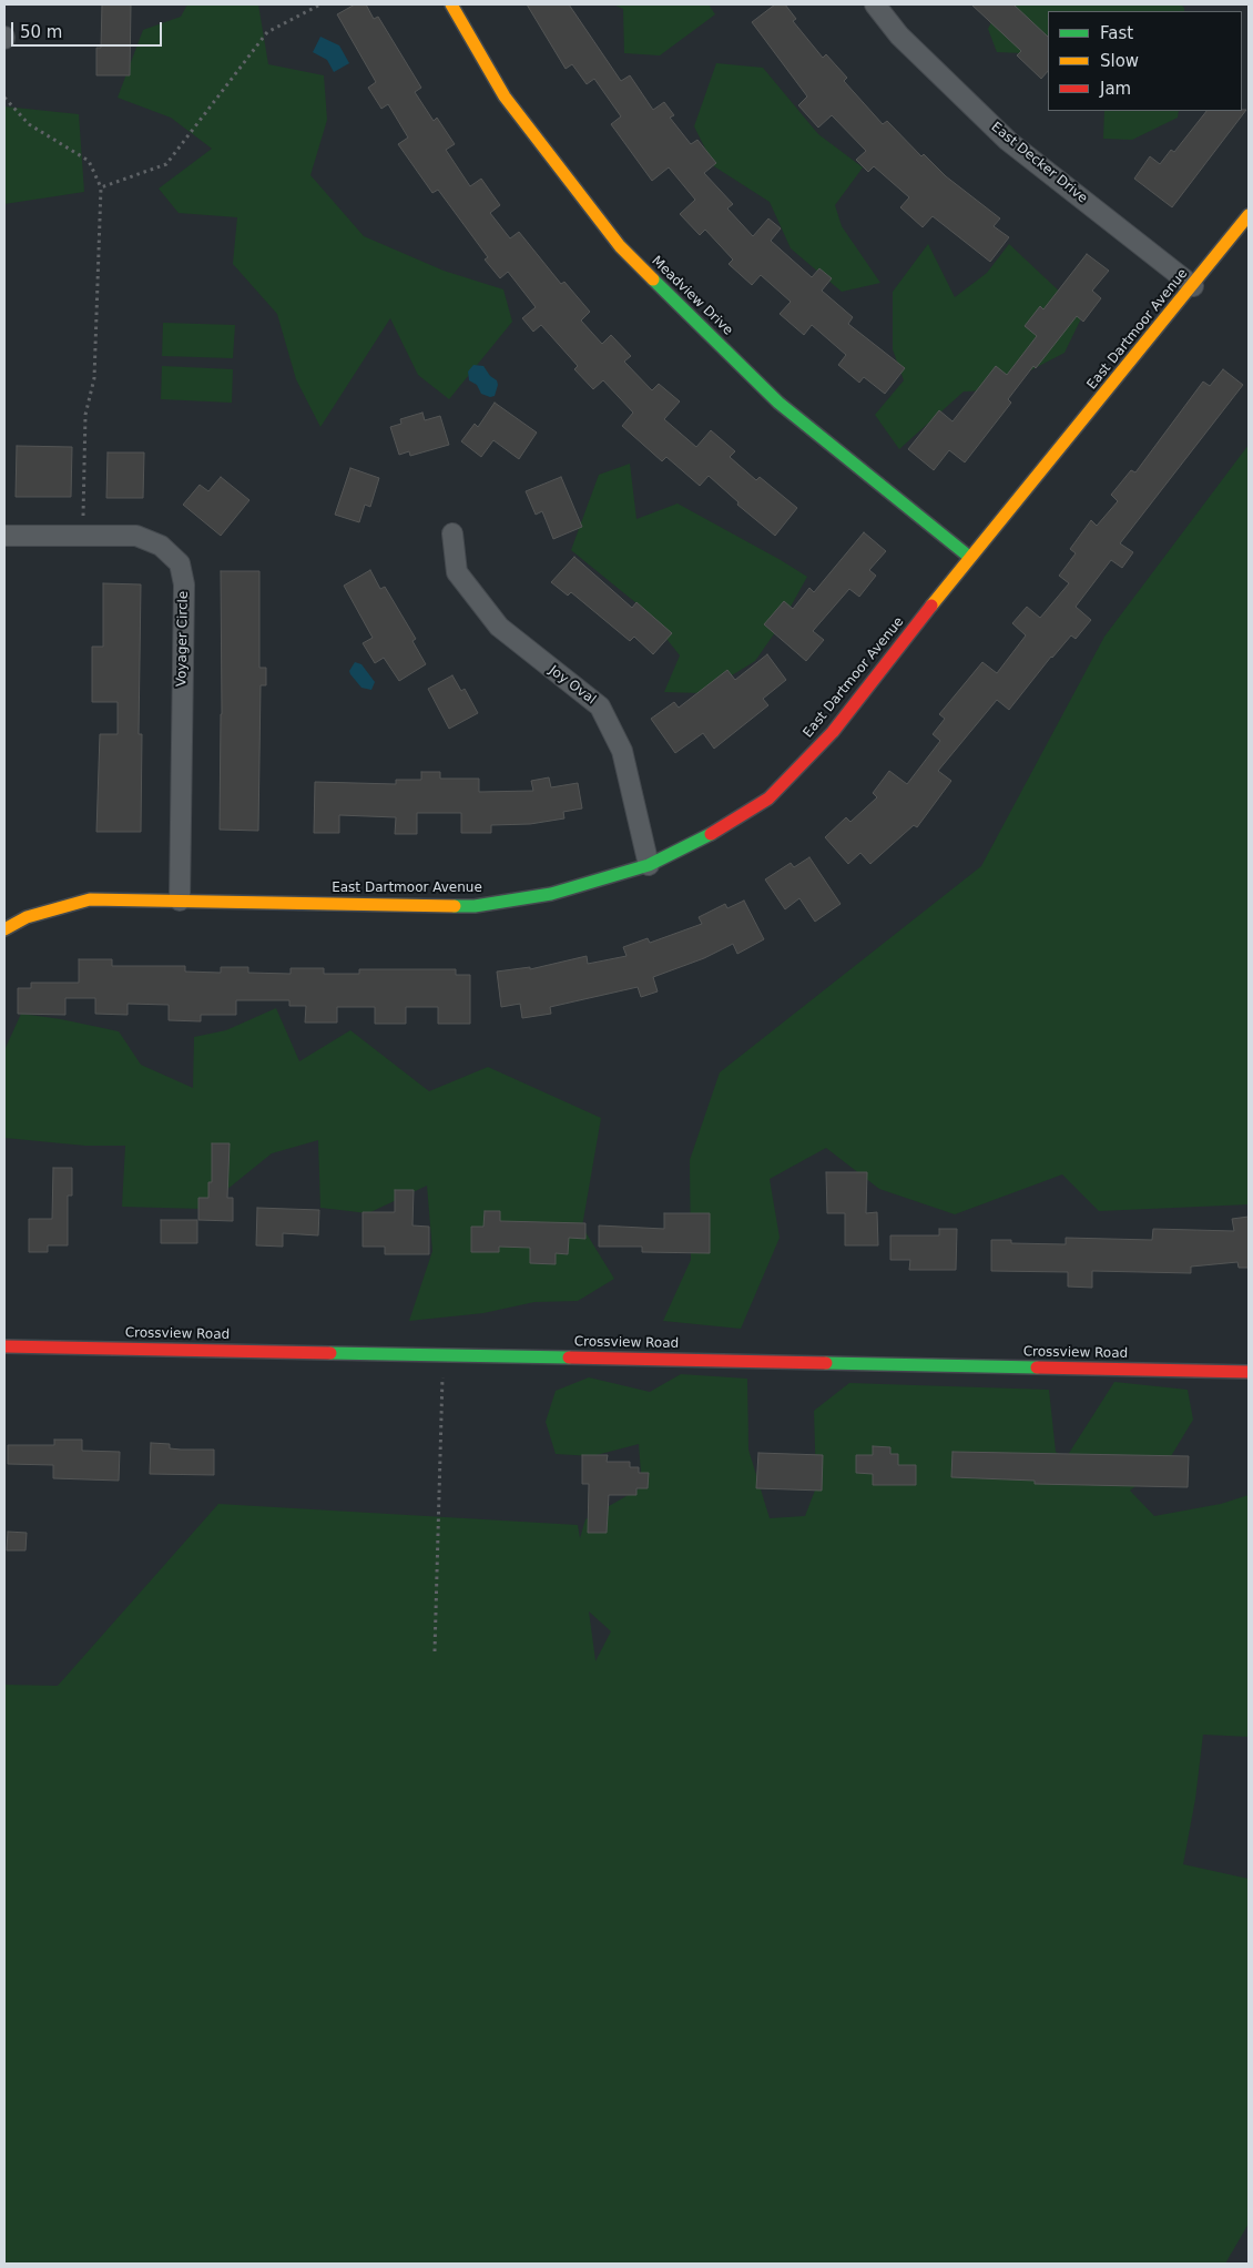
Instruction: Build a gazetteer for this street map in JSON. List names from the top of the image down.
{
  "streets": {
    "street": [
      "East Decker Drive",
      "Meadview Drive",
      "East Dartmoor Avenue",
      "Voyager Circle",
      "Joy Oval",
      "Crossview Road"
    ]
  },
  "crossings": [
    ["East Decker Drive", "East Dartmoor Avenue"],
    ["Meadview Drive", "East Dartmoor Avenue"],
    ["East Dartmoor Avenue", "Voyager Circle"],
    ["East Dartmoor Avenue", "Joy Oval"]
  ],
  "legend": ["Fast", "Slow", "Jam"],
  "scale_bar": "50 m"
}
